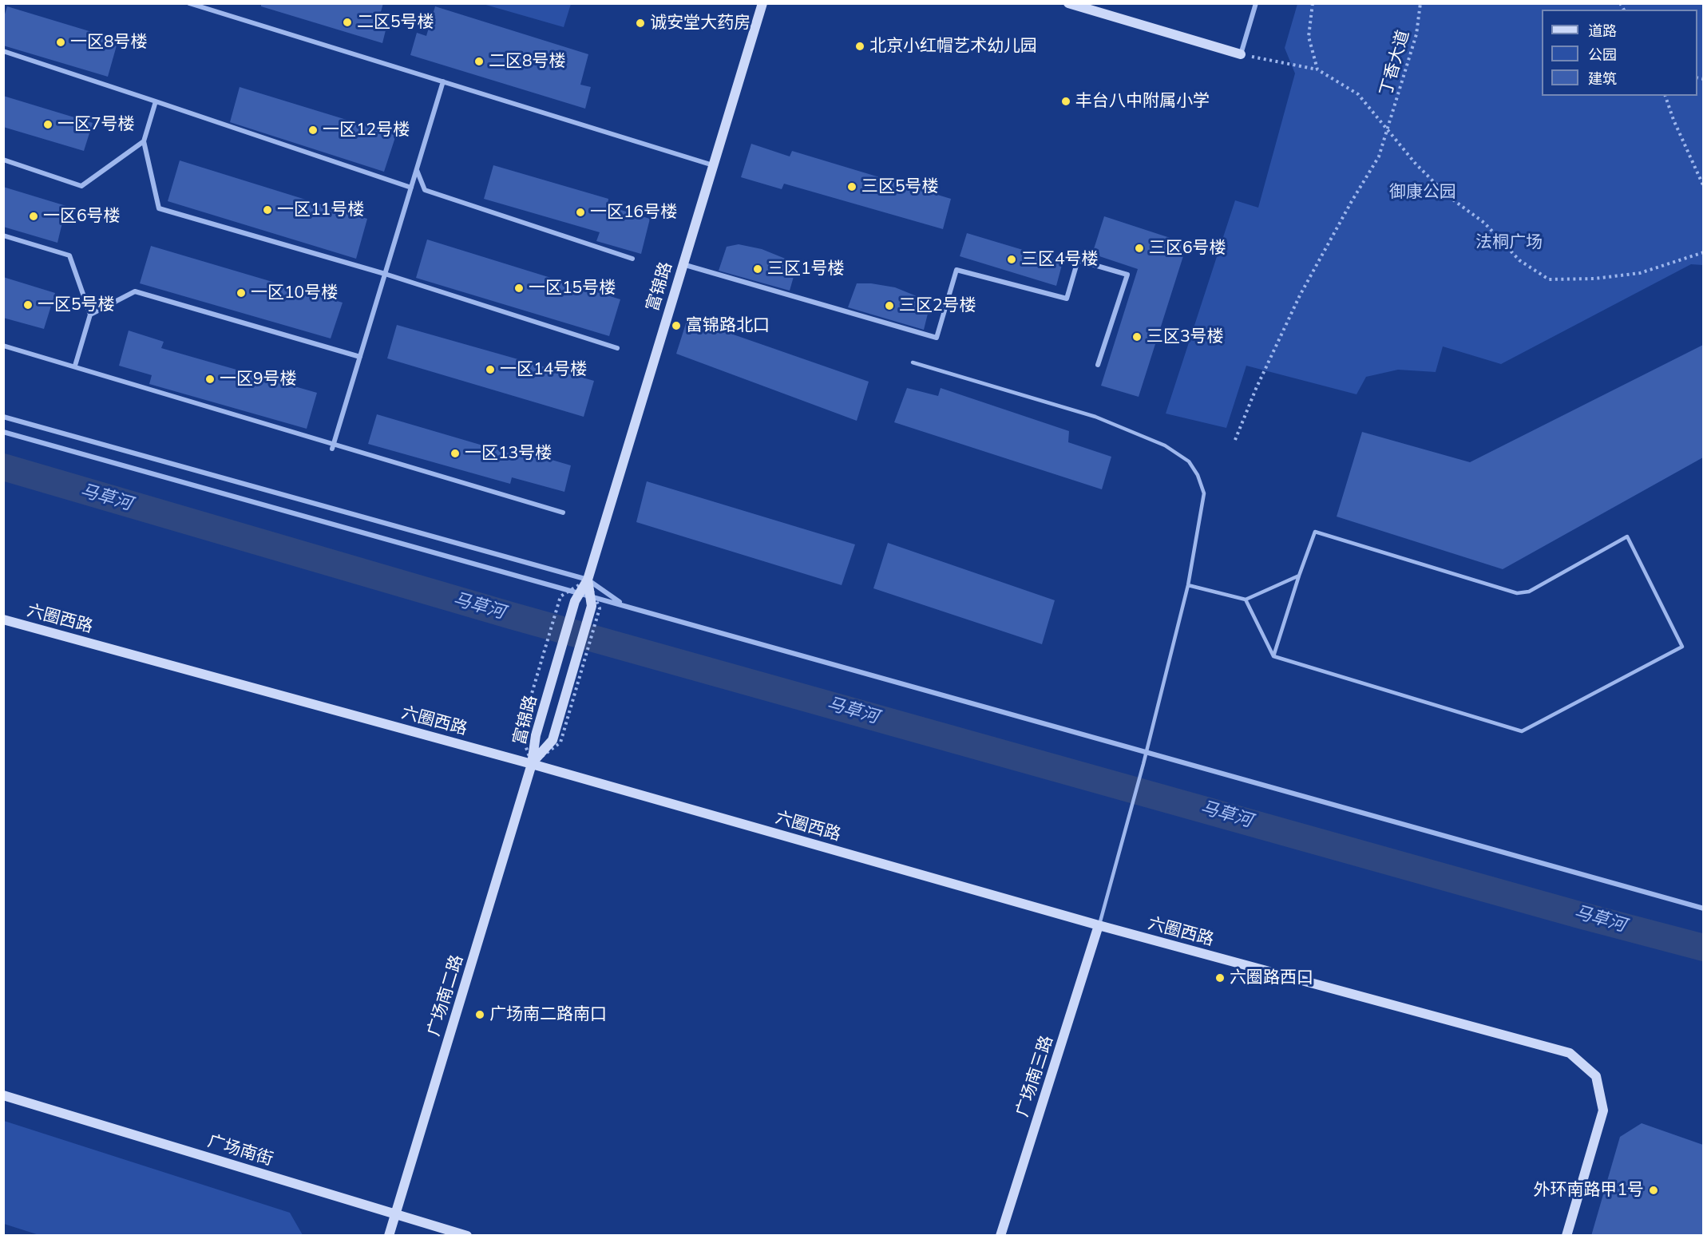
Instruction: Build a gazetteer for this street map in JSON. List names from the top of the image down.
{
  "streets": {
    "street": [
      "富锦路",
      "六圈西路",
      "广场南二路",
      "广场南三路",
      "广场南街"
    ],
    "path": ["丁香大道"]
  },
  "crossings": [
    ["富锦路", "六圈西路"],
    ["富锦路", "广场南二路"],
    ["六圈西路", "广场南二路"],
    ["六圈西路", "广场南三路"],
    ["广场南二路", "广场南街"]
  ],
  "water": ["马草河"],
  "parks": ["御康公园", "法桐广场"],
  "places": [
    "二区5号楼",
    "诚安堂大药房",
    "一区8号楼",
    "北京小红帽艺术幼儿园",
    "二区8号楼",
    "丰台八中附属小学",
    "一区7号楼",
    "一区12号楼",
    "三区5号楼",
    "一区11号楼",
    "一区16号楼",
    "一区6号楼",
    "三区6号楼",
    "三区4号楼",
    "三区1号楼",
    "一区15号楼",
    "一区10号楼",
    "一区5号楼",
    "三区2号楼",
    "富锦路北口",
    "三区3号楼",
    "一区14号楼",
    "一区9号楼",
    "一区13号楼",
    "六圈路西口",
    "广场南二路南口",
    "外环南路甲1号"
  ],
  "legend": ["道路", "公园", "建筑"]
}
